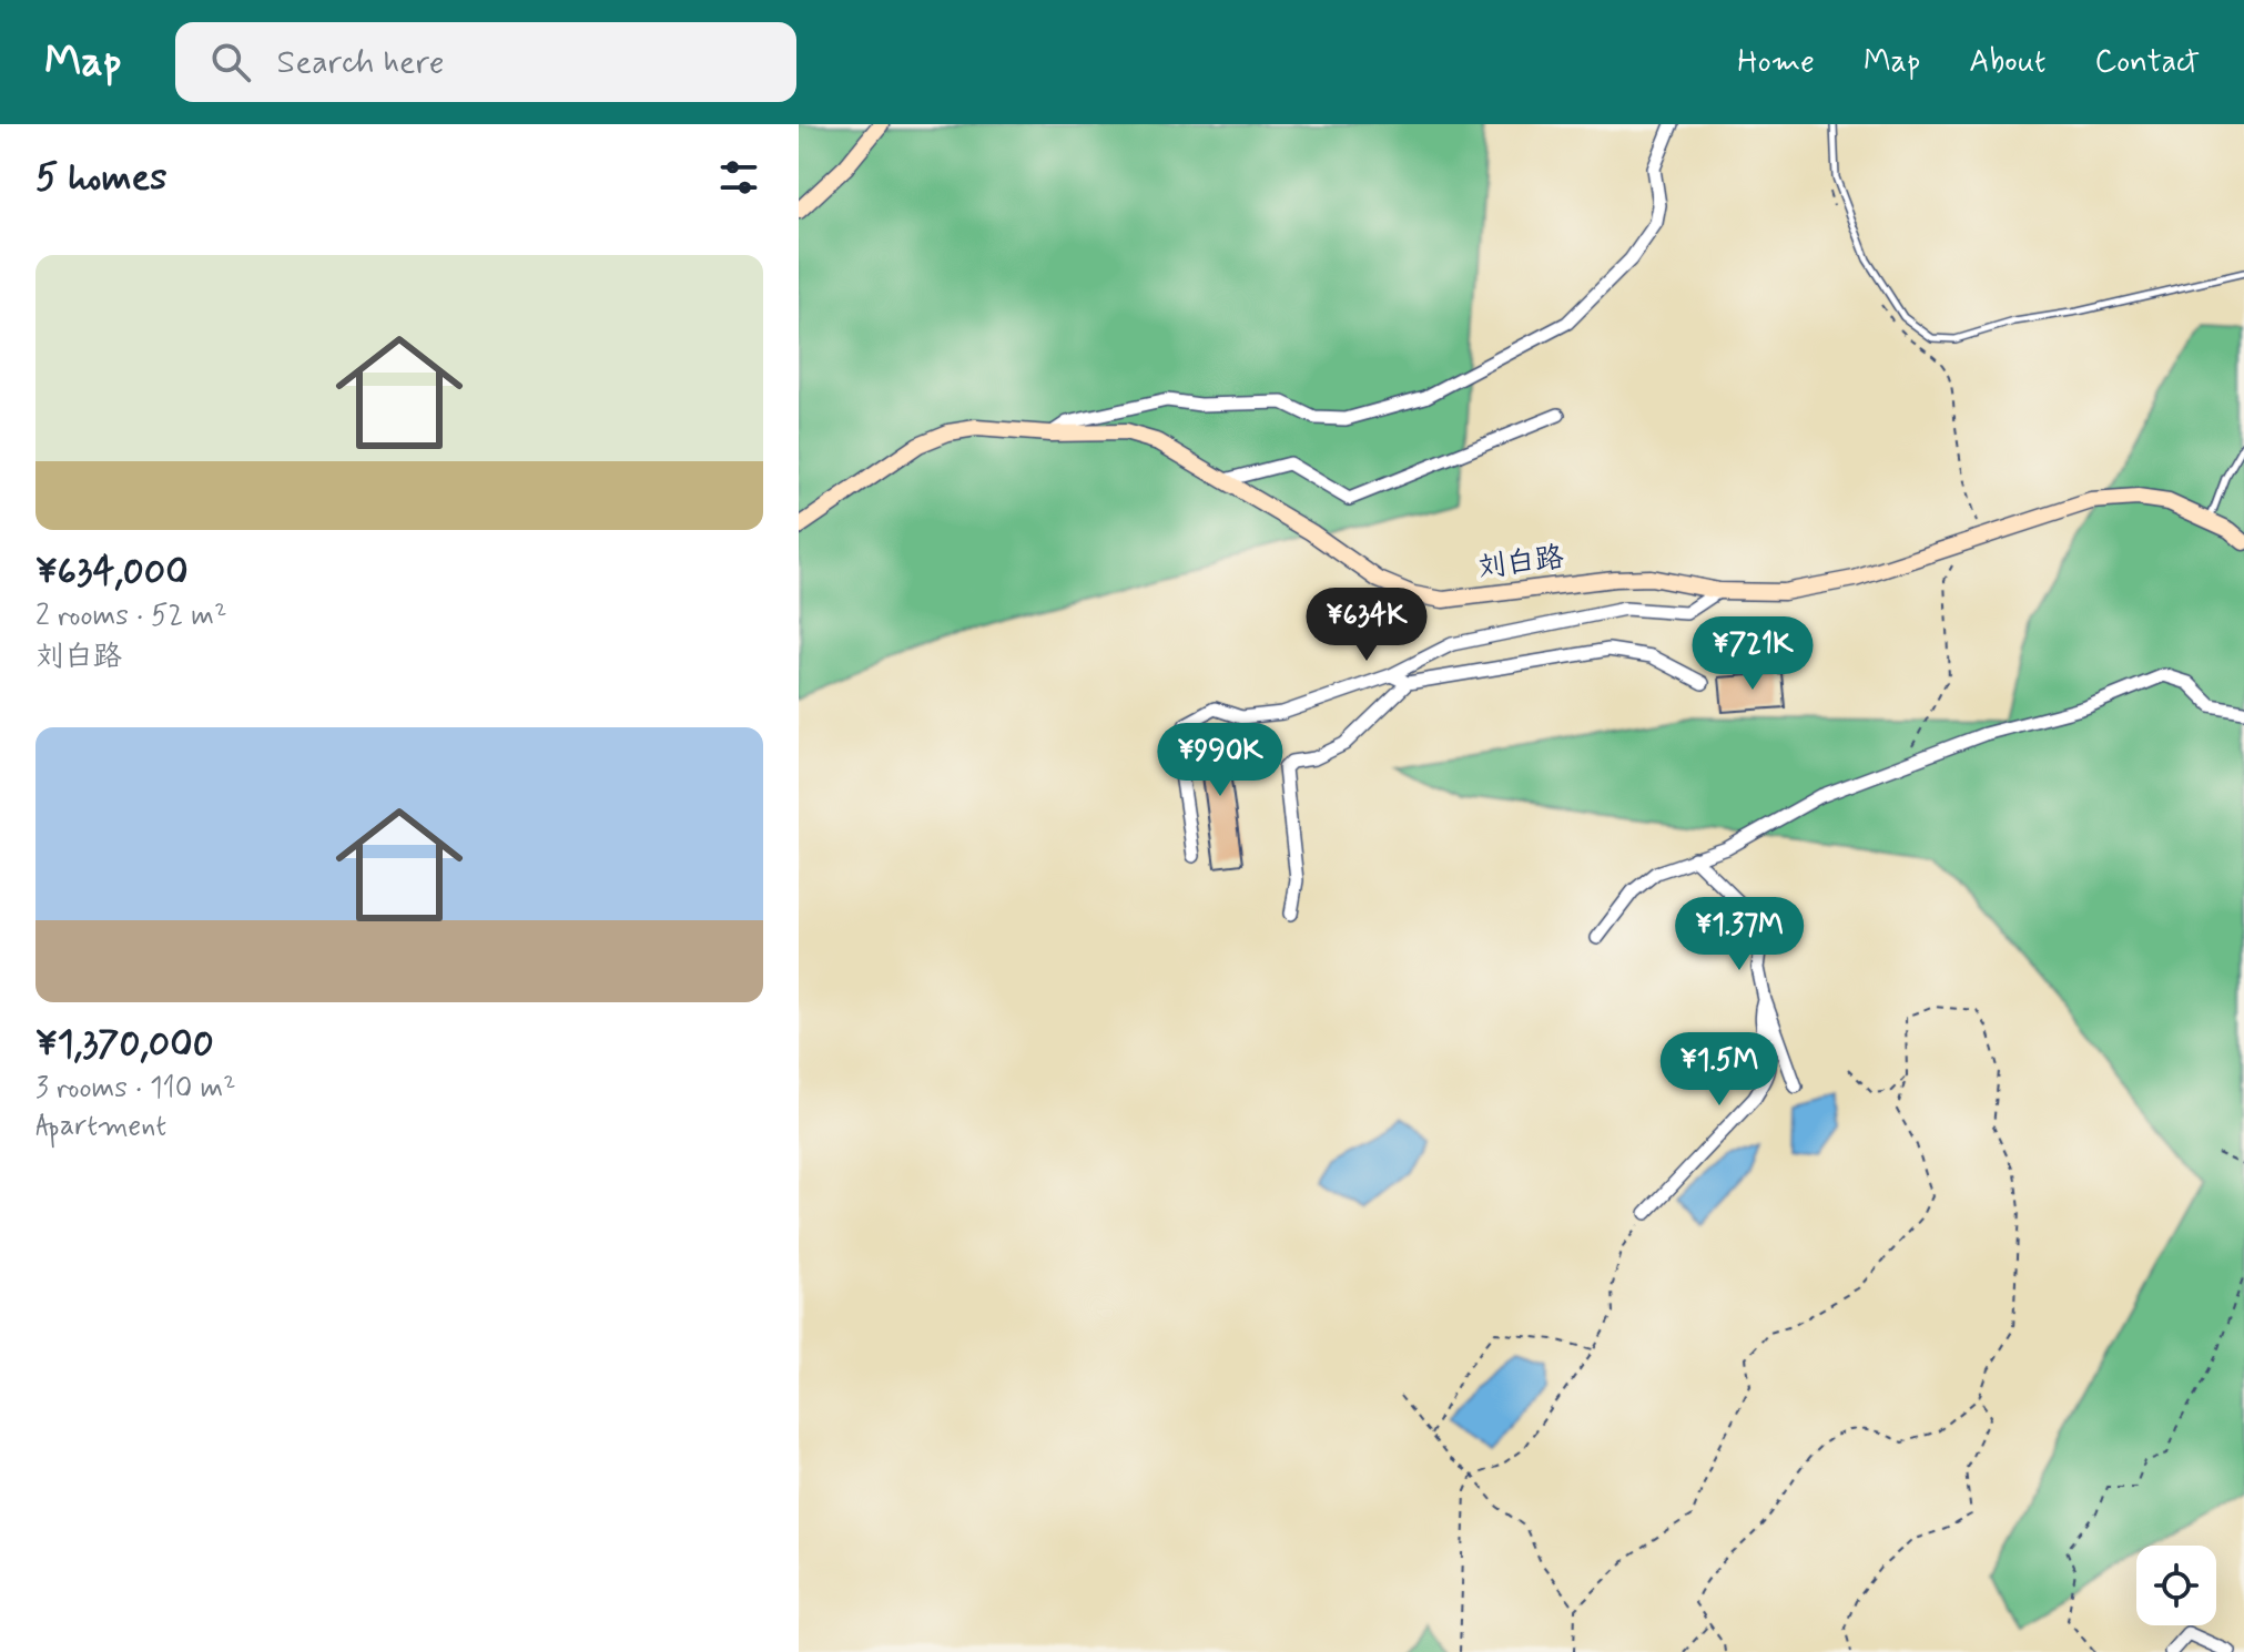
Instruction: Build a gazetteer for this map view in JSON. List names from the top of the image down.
{
  "streets": {
    "street": ["刘白路"]
  },
  "page": {
    "header": "Map",
    "search": "Search here",
    "nav": [
      "Home",
      "Map",
      "About",
      "Contact"
    ],
    "heading": "5 homes",
    "list": [
      {
        "name": "¥634,000",
        "note": "2 rooms · 52 m² · 刘白路"
      },
      {
        "name": "¥1,370,000",
        "note": "3 rooms · 110 m² · Apartment"
      }
    ],
    "price": [
      "¥634K",
      "¥721K",
      "¥990K",
      "¥1.37M",
      "¥1.5M"
    ]
  }
}
